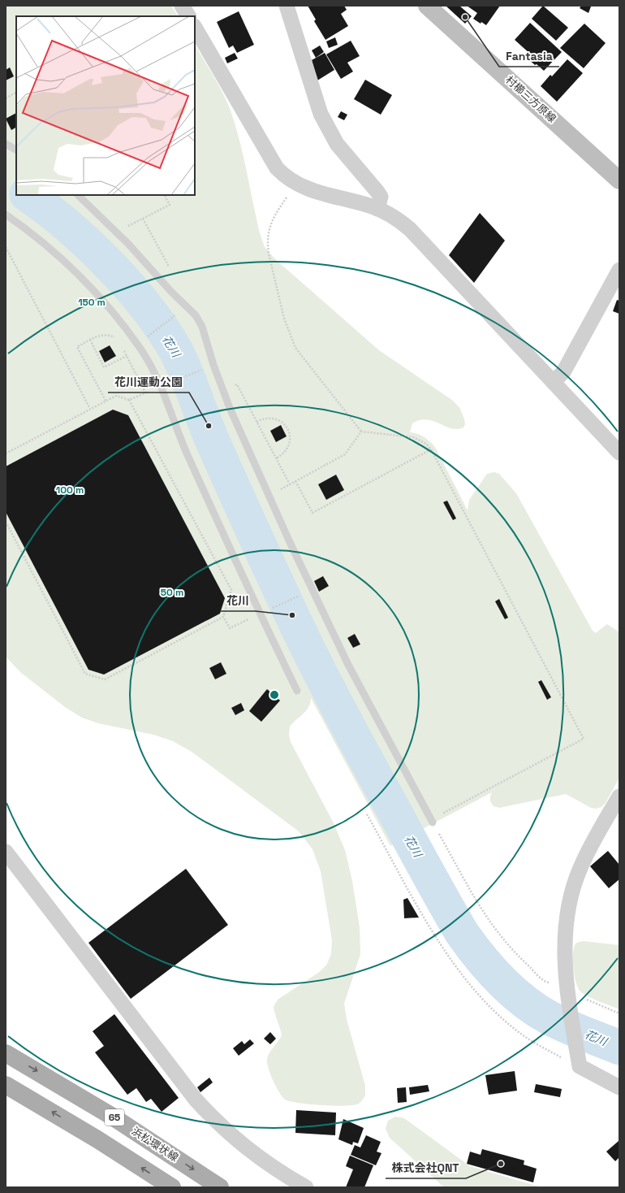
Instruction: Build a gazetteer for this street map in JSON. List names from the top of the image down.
{
  "streets": {
    "main road": ["村櫛三方原線", "65", "浜松環状線"]
  },
  "water": ["花川"],
  "places": [
    "Fantasia",
    "花川運動公園",
    "花川",
    "株式会社QNT"
  ],
  "rings": ["150 m", "100 m", "50 m"]
}
